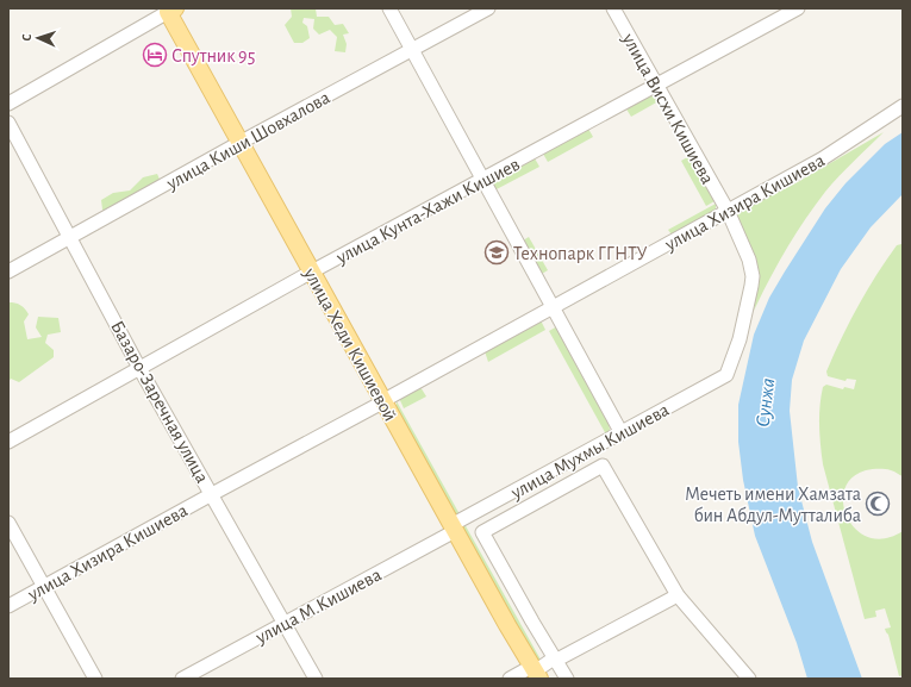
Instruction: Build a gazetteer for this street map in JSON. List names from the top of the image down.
{
  "streets": {
    "main road": ["улица Хеди Кишиевой"],
    "street": [
      "улица Висхи Кишиева",
      "улица Киши Шовхалова",
      "улица Хизира Кишиева",
      "улица Кунта-Хажи Кишиев",
      "Базаро-Заречная улица",
      "улица Мухмы Кишиева",
      "улица М.Кишиева"
    ]
  },
  "crossings": [
    ["улица Висхи Кишиева", "улица Хизира Кишиева"],
    ["улица Висхи Кишиева", "улица Кунта-Хажи Кишиев"],
    ["улица Висхи Кишиева", "улица Мухмы Кишиева"],
    ["улица Киши Шовхалова", "улица Хеди Кишиевой"],
    ["улица Киши Шовхалова", "Базаро-Заречная улица"],
    ["улица Хизира Кишиева", "улица Хеди Кишиевой"],
    ["улица Хизира Кишиева", "Базаро-Заречная улица"],
    ["улица Кунта-Хажи Кишиев", "улица Хеди Кишиевой"],
    ["улица Кунта-Хажи Кишиев", "Базаро-Заречная улица"],
    ["улица Хеди Кишиевой", "улица Мухмы Кишиева"],
    ["улица Хеди Кишиевой", "улица М.Кишиева"],
    ["Базаро-Заречная улица", "улица М.Кишиева"],
    ["улица Мухмы Кишиева", "улица М.Кишиева"]
  ],
  "water": ["Сунжа"],
  "places": {
    "hotel": ["Спутник 95"],
    "school or university": ["Технопарк ГГНТУ"],
    "mosque": ["Мечеть имени Хамзата бин Абдул-Мутталиба"]
  },
  "north": "left"
}
